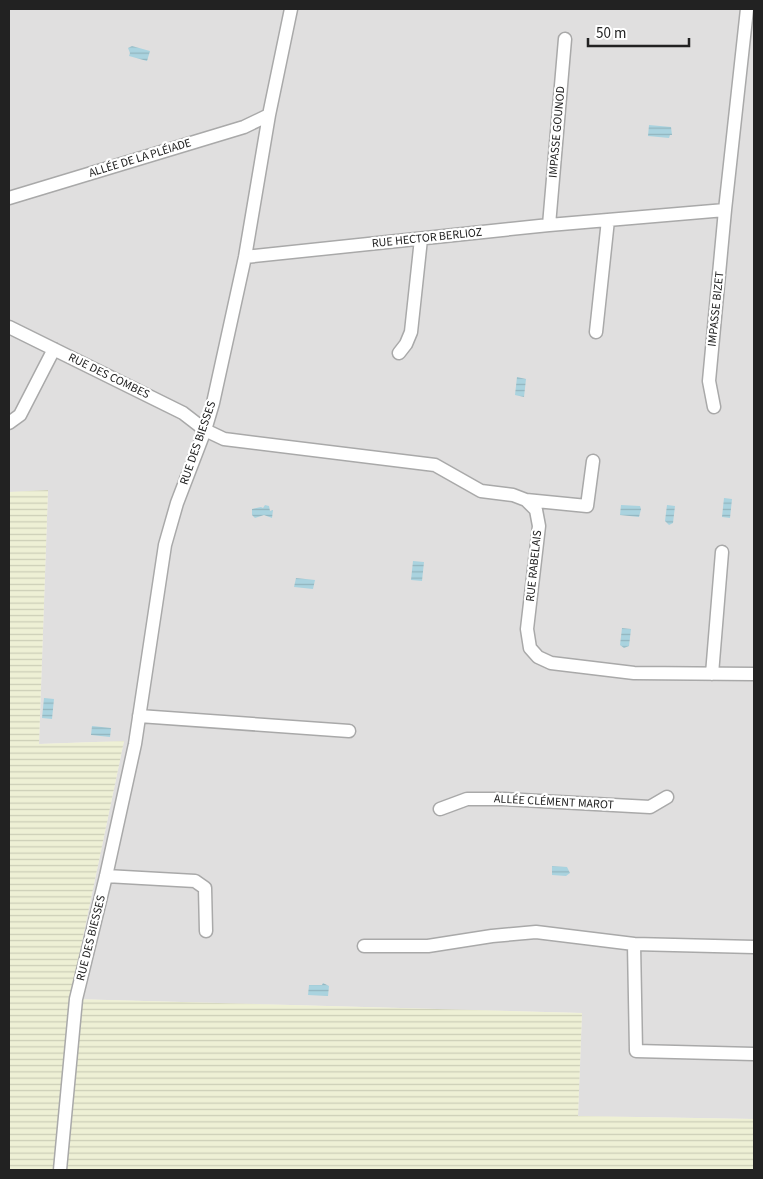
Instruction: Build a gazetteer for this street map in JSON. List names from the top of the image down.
{
  "streets": {
    "street": [
      "IMPASSE GOUNOD",
      "ALLÉE DE LA PLÉIADE",
      "RUE HECTOR BERLIOZ",
      "IMPASSE BIZET",
      "RUE DES COMBES",
      "RUE DES BIESSES",
      "RUE RABELAIS",
      "ALLÉE CLÉMENT MAROT"
    ]
  },
  "crossings": [
    ["IMPASSE GOUNOD", "RUE HECTOR BERLIOZ"],
    ["ALLÉE DE LA PLÉIADE", "RUE DES BIESSES"],
    ["RUE HECTOR BERLIOZ", "IMPASSE BIZET"],
    ["RUE HECTOR BERLIOZ", "RUE DES BIESSES"],
    ["RUE DES COMBES", "RUE DES BIESSES"]
  ],
  "scale_bar": "50 m"
}
